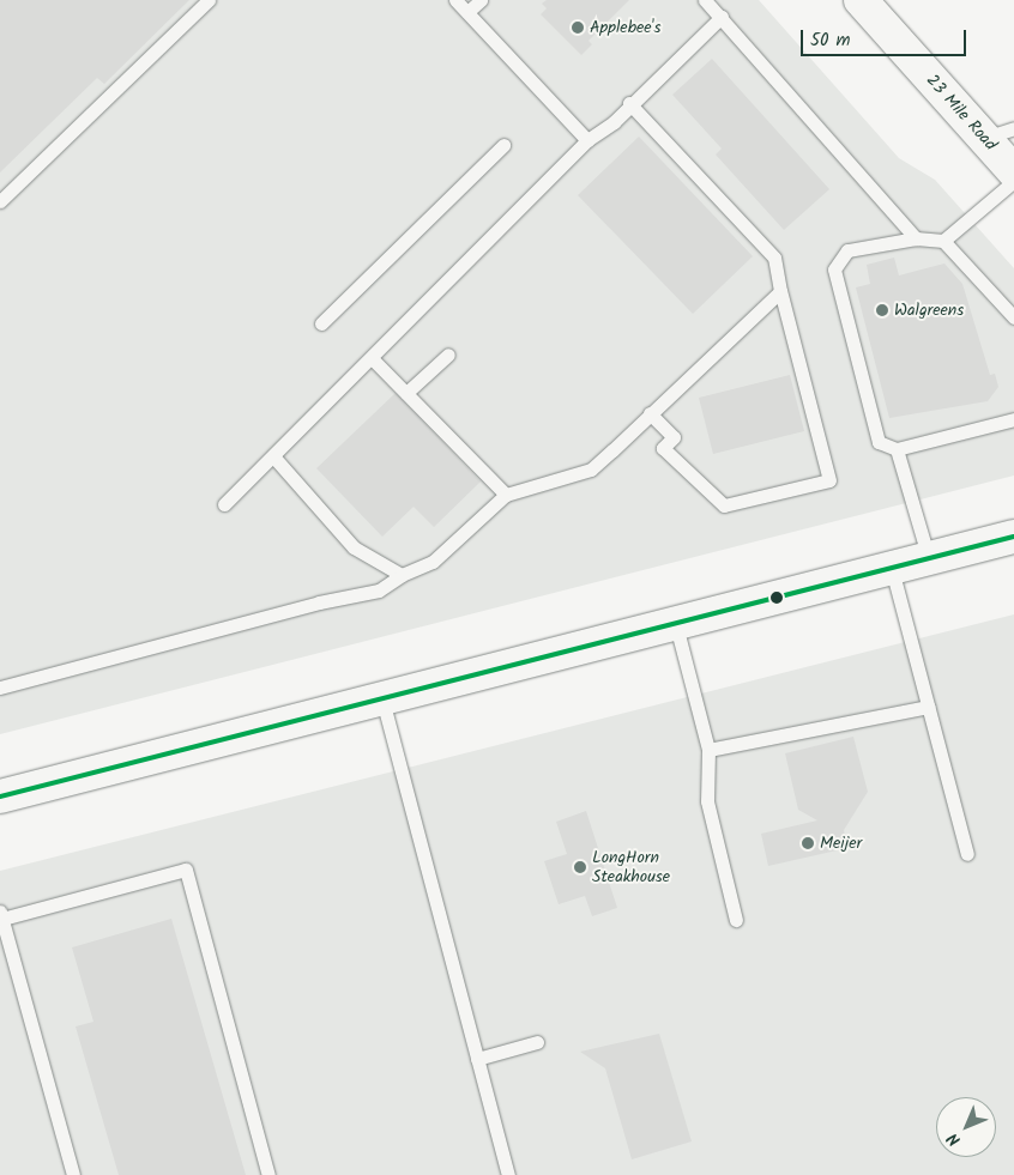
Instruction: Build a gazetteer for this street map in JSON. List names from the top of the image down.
{
  "streets": {
    "main road": ["23 Mile Road"]
  },
  "places": [
    "Applebee's",
    "Walgreens",
    "Meijer",
    "LongHorn Steakhouse"
  ],
  "scale_bar": "50 m",
  "north": "bottom left"
}
